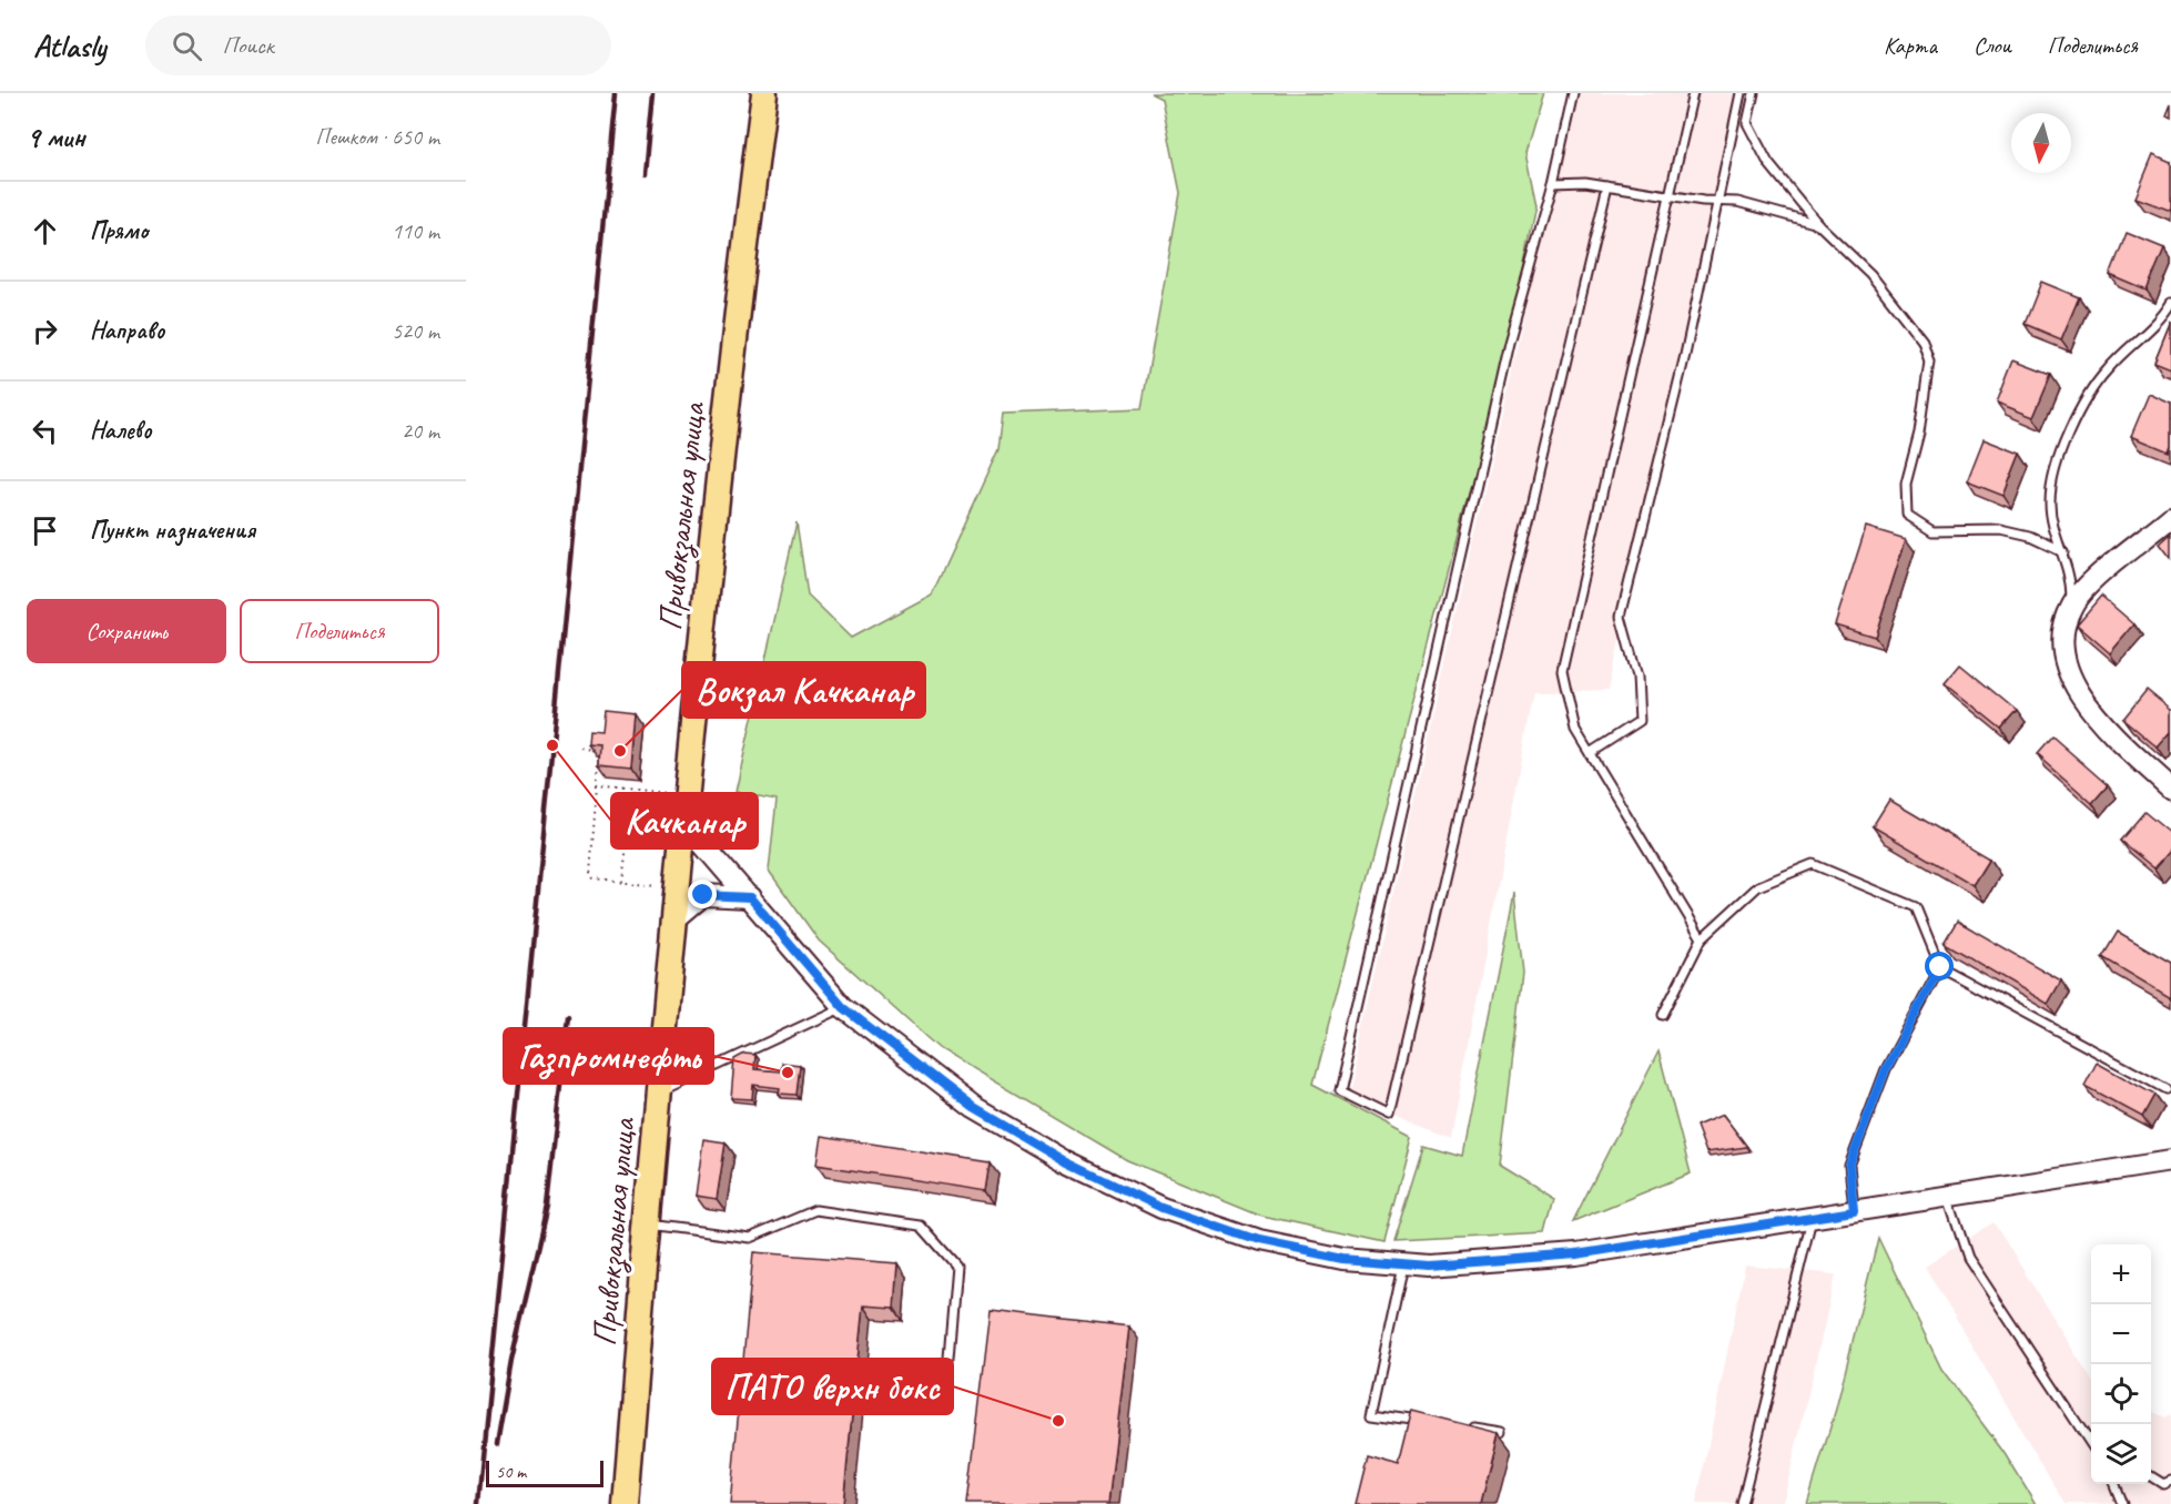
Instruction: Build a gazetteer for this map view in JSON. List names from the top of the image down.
{
  "streets": {
    "main road": ["Привокзальная улица"]
  },
  "places": [
    "Качканар",
    "Вокзал Качканар",
    "Газпромнефть",
    "ПАТО верхн бокс"
  ],
  "scale_bar": "50 m",
  "north": "bottom",
  "page": {
    "header": "Atlasly",
    "search": "Поиск",
    "nav": ["Карта", "Слои", "Поделиться"],
    "heading": ["9 мин", "Пешком · 650 m"],
    "list": [
      ["Прямо", "110 m"],
      ["Направо", "520 m"],
      ["Налево", "20 m"],
      "Пункт назначения"
    ],
    "buttons": ["Сохранить", "Поделиться"],
    "map_buttons": ["+", "−"],
    "scale": "50 m"
  }
}
